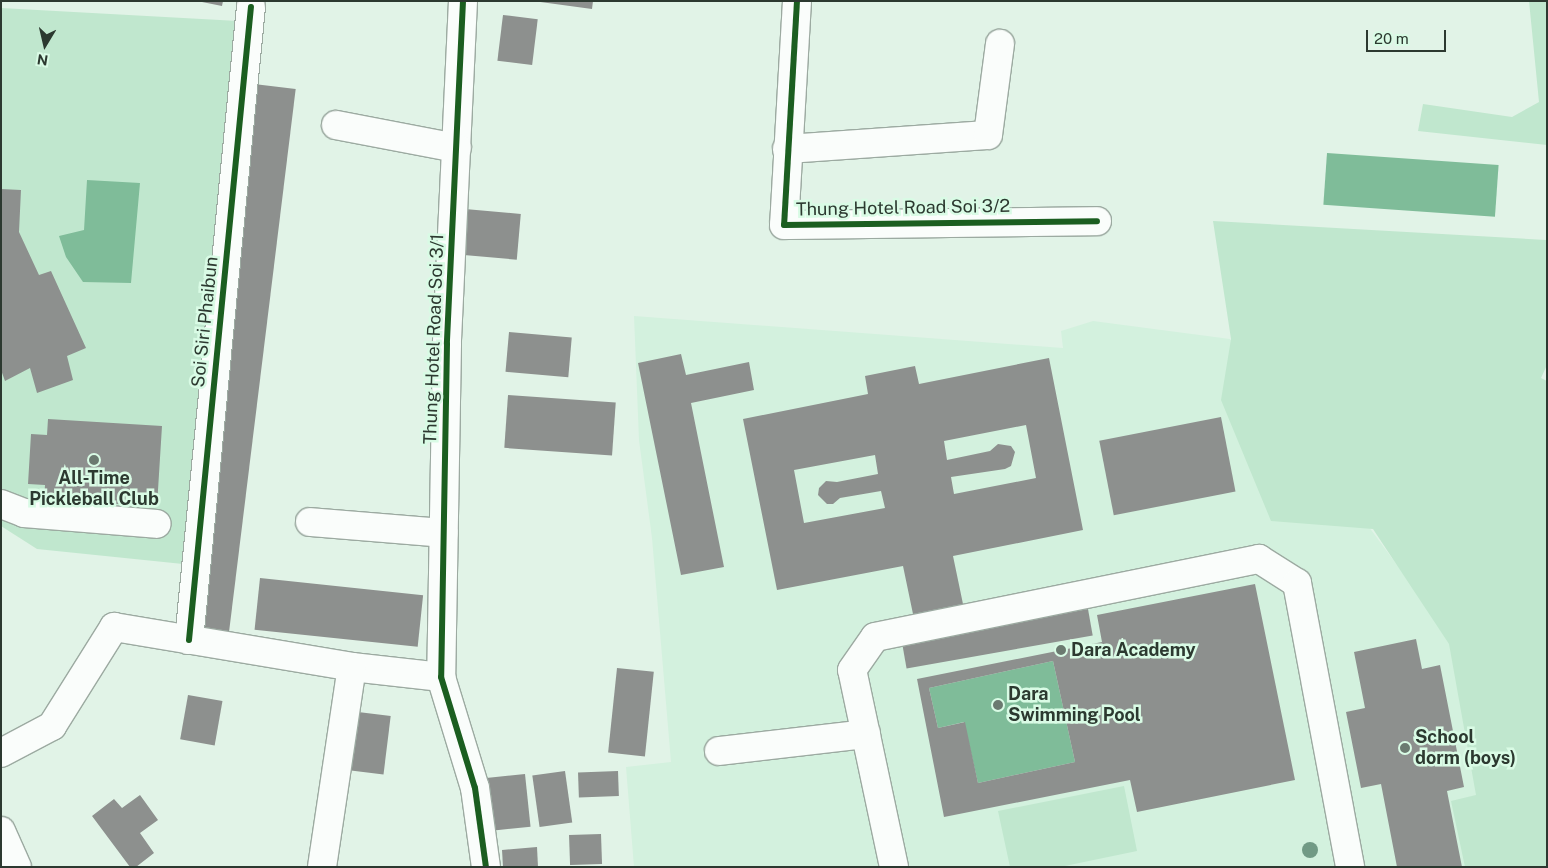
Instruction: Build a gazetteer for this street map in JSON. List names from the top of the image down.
{
  "streets": {
    "street": ["Thung Hotel Road Soi 3/2", "Soi Siri Phaibun", "Thung Hotel Road Soi 3/1"]
  },
  "places": [
    "All-Time Pickleball Club",
    "Dara Academy",
    "Dara Swimming Pool",
    "School dorm (boys)"
  ],
  "scale_bar": "20 m",
  "north": "bottom"
}
